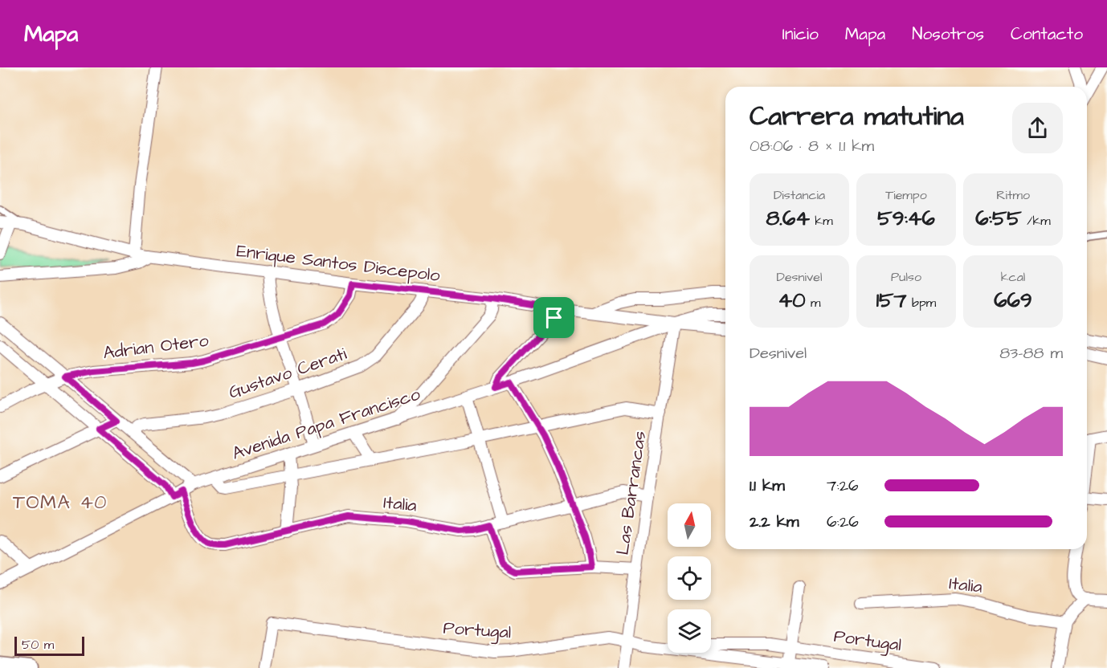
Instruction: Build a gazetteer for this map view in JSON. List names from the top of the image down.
{
  "streets": {
    "street": [
      "Enrique Santos Discepolo",
      "Adrian Otero",
      "Gustavo Cerati",
      "Avenida Papa Francisco",
      "Las Barrancas",
      "Italia",
      "Portugal"
    ]
  },
  "crossings": [
    ["Enrique Santos Discepolo", "Adrian Otero"],
    ["Enrique Santos Discepolo", "Gustavo Cerati"],
    ["Enrique Santos Discepolo", "Avenida Papa Francisco"],
    ["Enrique Santos Discepolo", "Las Barrancas"],
    ["Adrian Otero", "Italia"],
    ["Avenida Papa Francisco", "Las Barrancas"],
    ["Avenida Papa Francisco", "Italia"],
    ["Las Barrancas", "Italia"],
    ["Las Barrancas", "Portugal"]
  ],
  "districts": ["TOMA 40"],
  "scale_bar": "50 m",
  "north": "top",
  "page": {
    "header": "Mapa",
    "nav": [
      "Inicio",
      "Mapa",
      "Nosotros",
      "Contacto"
    ],
    "heading": ["Carrera matutina", "08:06 · 8 × 1.1 km"],
    "stats": [
      ["Distancia", "8.64 km"],
      ["Tiempo", "59:46"],
      ["Ritmo", "6:55 /km"],
      ["Desnivel", "40 m"],
      ["Pulso", "157 bpm"],
      ["kcal", "669"]
    ],
    "chart": ["Desnivel", "83–88 m"],
    "list": [
      {
        "name": "1.1 km",
        "note": "7:26"
      },
      {
        "name": "2.2 km",
        "note": "6:26"
      }
    ],
    "scale": "50 m"
  }
}
